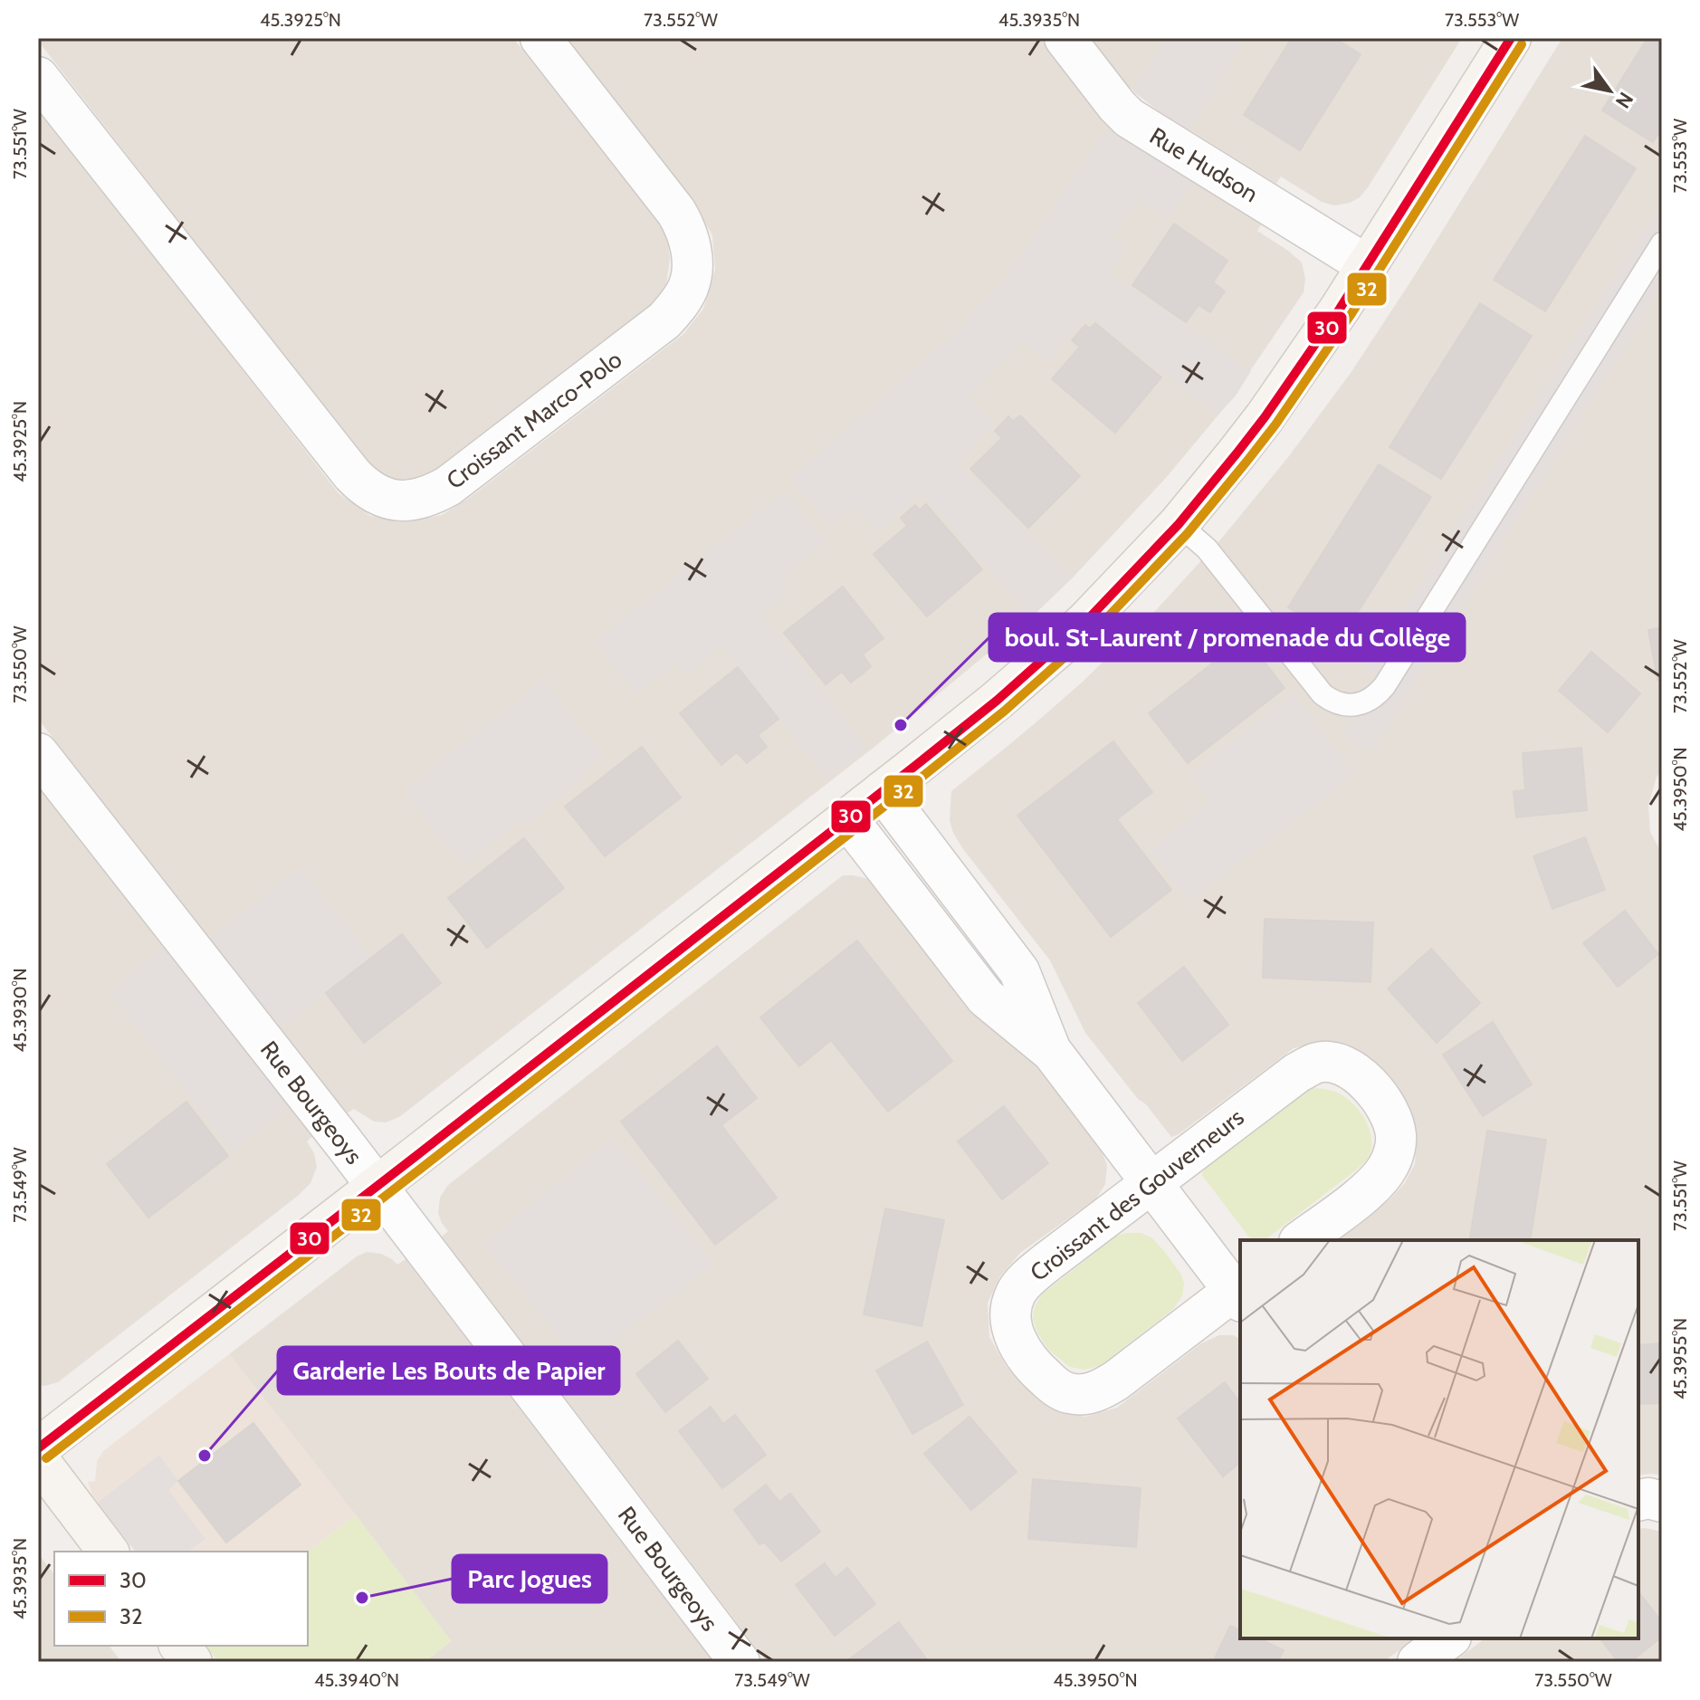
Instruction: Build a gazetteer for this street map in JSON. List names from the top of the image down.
{
  "streets": {
    "street": [
      "Rue Hudson",
      "Croissant Marco-Polo",
      "Rue Bourgeoys",
      "Croissant des Gouverneurs"
    ]
  },
  "places": ["boul. St-Laurent / promenade du Collège", "Garderie Les Bouts de Papier", "Parc Jogues"],
  "lines": ["transit line 30", "transit line 32"],
  "legend": ["30", "32"],
  "north": "bottom right",
  "coordinates": [
    "45.3925°N",
    "73.552°W",
    "45.3935°N",
    "73.553°W",
    "73.551°W",
    "73.550°W",
    "45.3950°N",
    "45.3930°N",
    "73.549°W",
    "45.3955°N",
    "45.3940°N"
  ]
}
